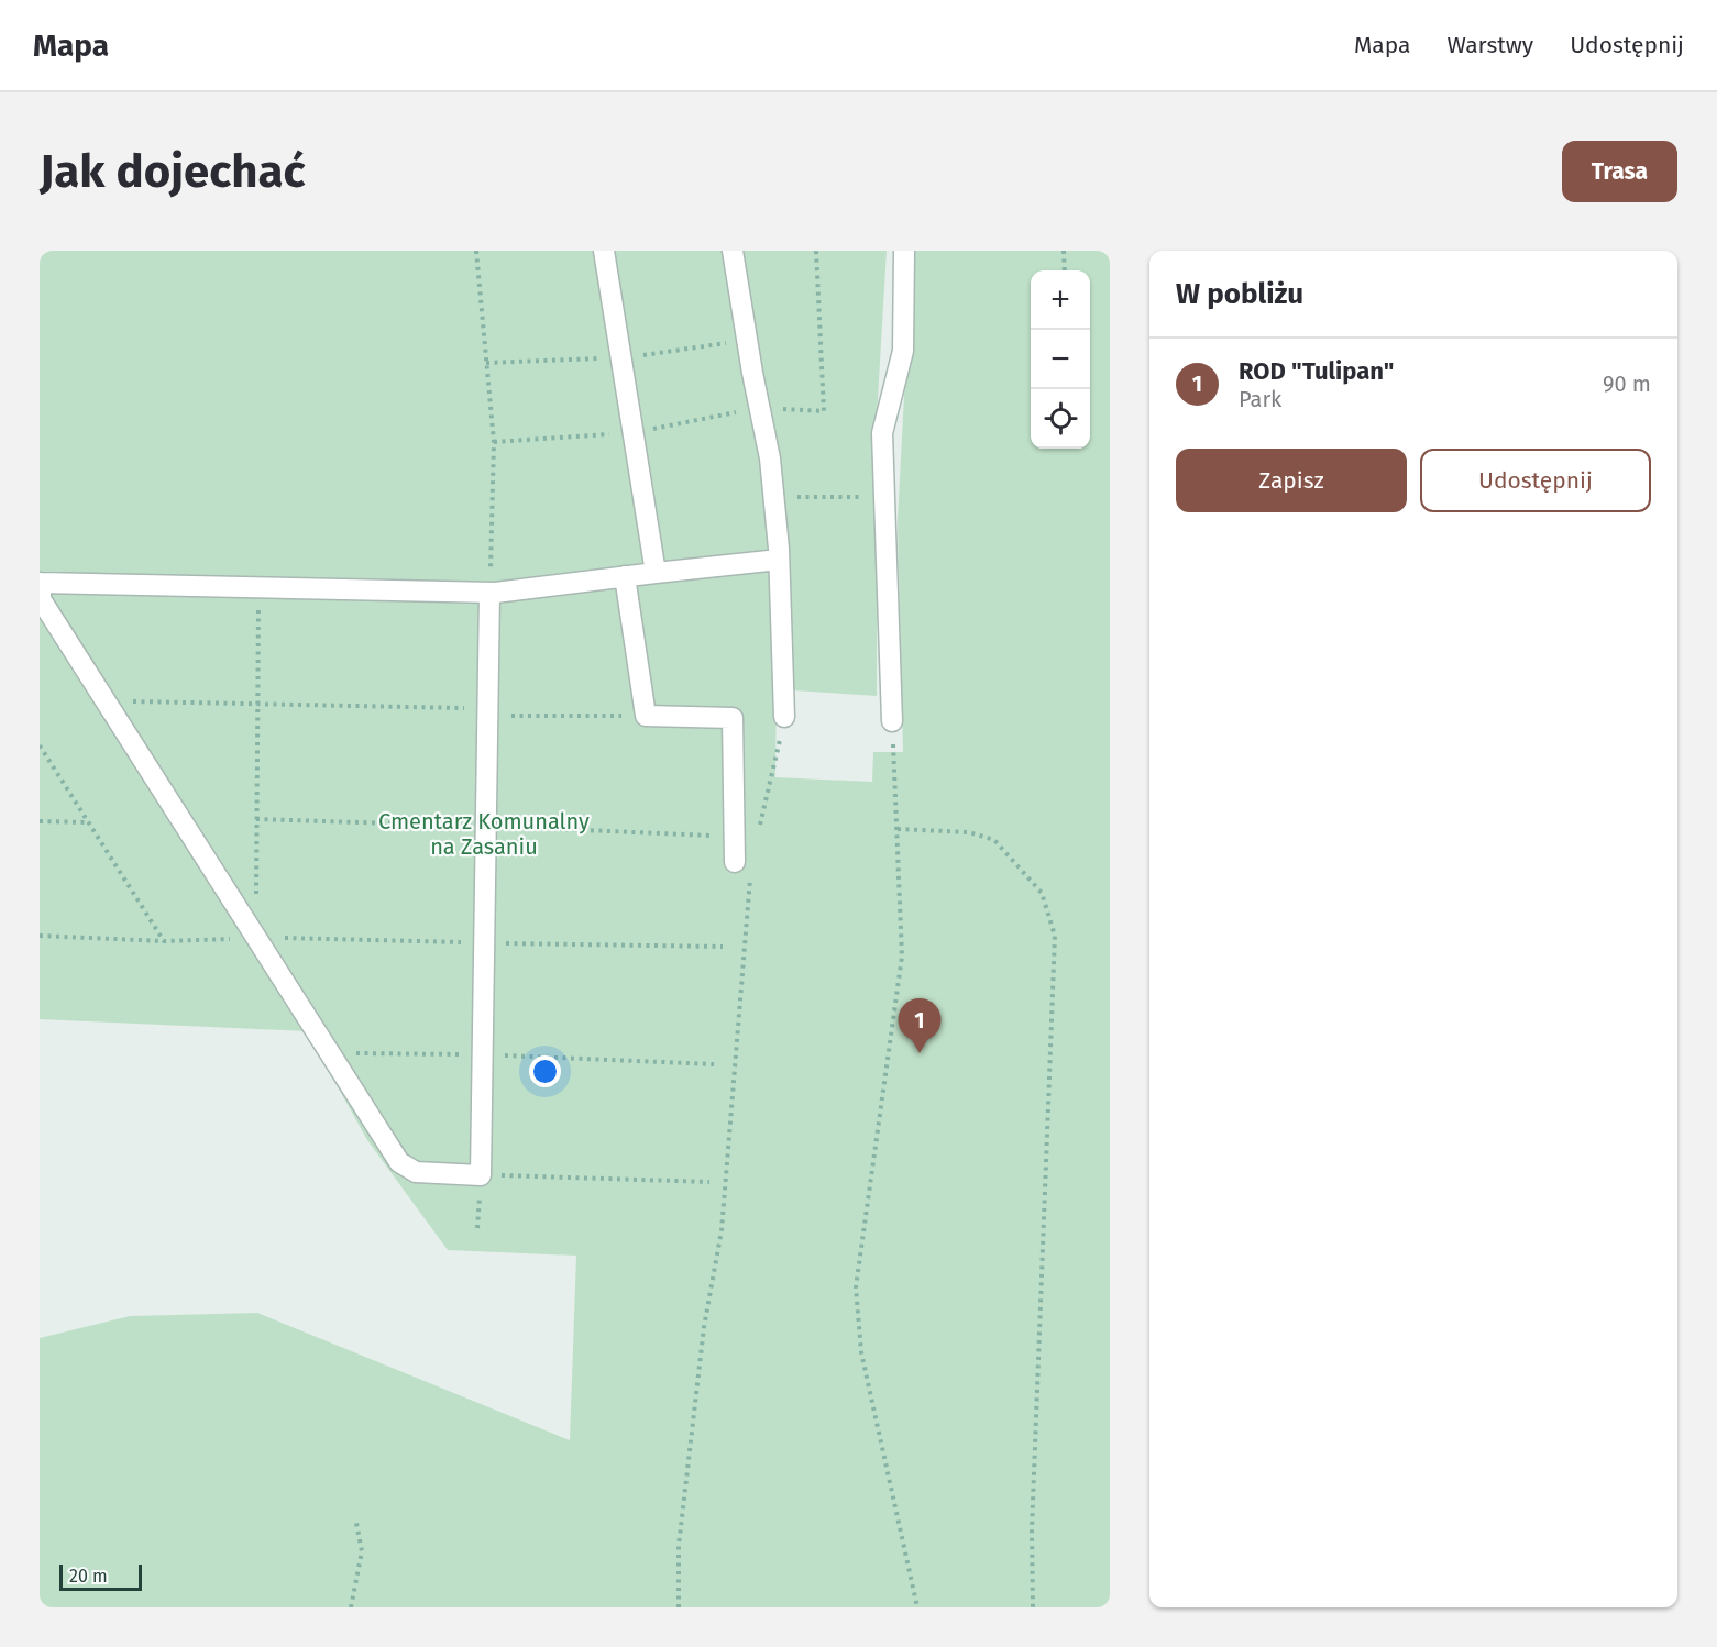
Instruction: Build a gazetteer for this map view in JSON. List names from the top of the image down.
{
  "parks": ["Cmentarz Komunalny na Zasaniu"],
  "scale_bar": "20 m",
  "page": {
    "header": "Mapa",
    "nav": ["Mapa", "Warstwy", "Udostępnij"],
    "buttons": [
      "Trasa",
      ["Zapisz", "Udostępnij"]
    ],
    "title": "Jak dojechać",
    "heading": "W pobliżu",
    "map_buttons": ["+", "−"],
    "list": [
      {
        "mark": "1",
        "name": "ROD \"Tulipan\"",
        "note": "Park",
        "value": "90 m"
      }
    ],
    "pins": "1",
    "scale": "20 m"
  }
}
